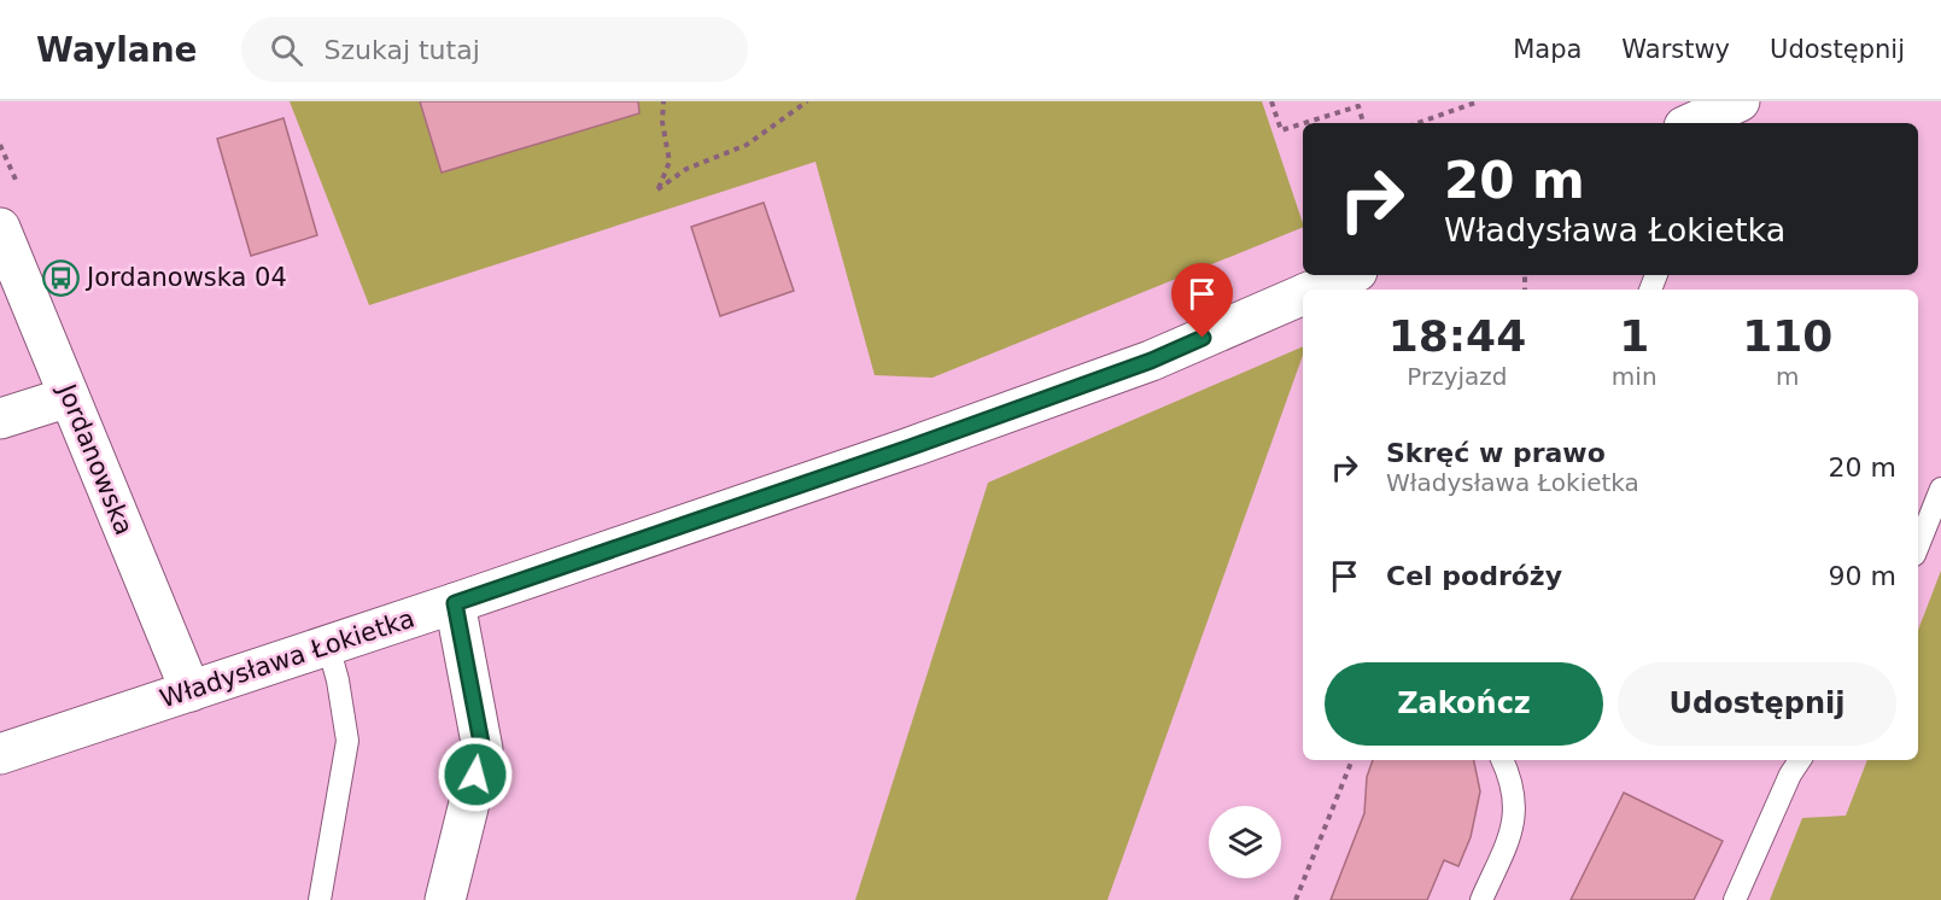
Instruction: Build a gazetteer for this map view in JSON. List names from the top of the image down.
{
  "streets": {
    "street": ["Jordanowska", "Władysława Łokietka"]
  },
  "crossings": [
    ["Jordanowska", "Władysława Łokietka"]
  ],
  "places": {
    "bus stop": ["Jordanowska 04"]
  },
  "page": {
    "header": "Waylane",
    "search": "Szukaj tutaj",
    "nav": ["Mapa", "Warstwy", "Udostępnij"],
    "turn": ["20 m", "Władysława Łokietka"],
    "eta": [
      "18:44",
      "Przyjazd",
      "1",
      "min",
      "110",
      "m"
    ],
    "list": [
      {
        "name": "Skręć w prawo",
        "note": "Władysława Łokietka",
        "value": "20 m"
      },
      {
        "name": "Cel podróży",
        "value": "90 m"
      }
    ],
    "buttons": ["Zakończ", "Udostępnij"]
  }
}
